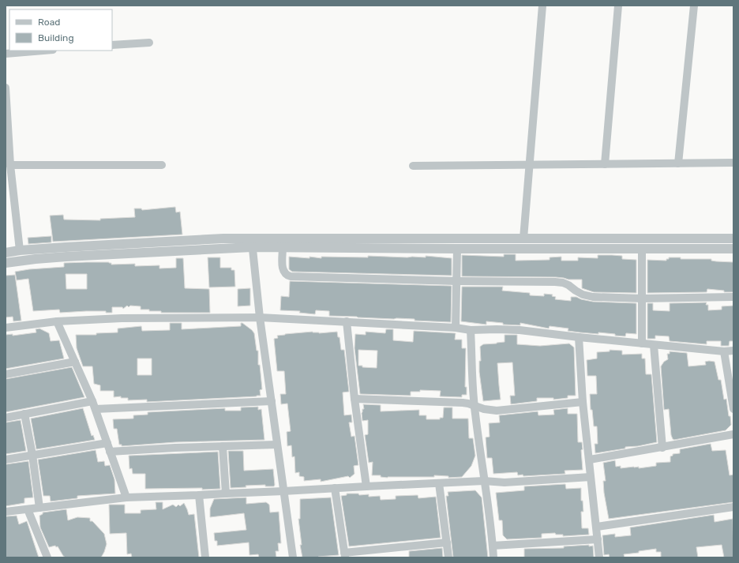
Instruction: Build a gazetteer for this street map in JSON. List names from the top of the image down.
{
  "legend": ["Road", "Building"]
}
